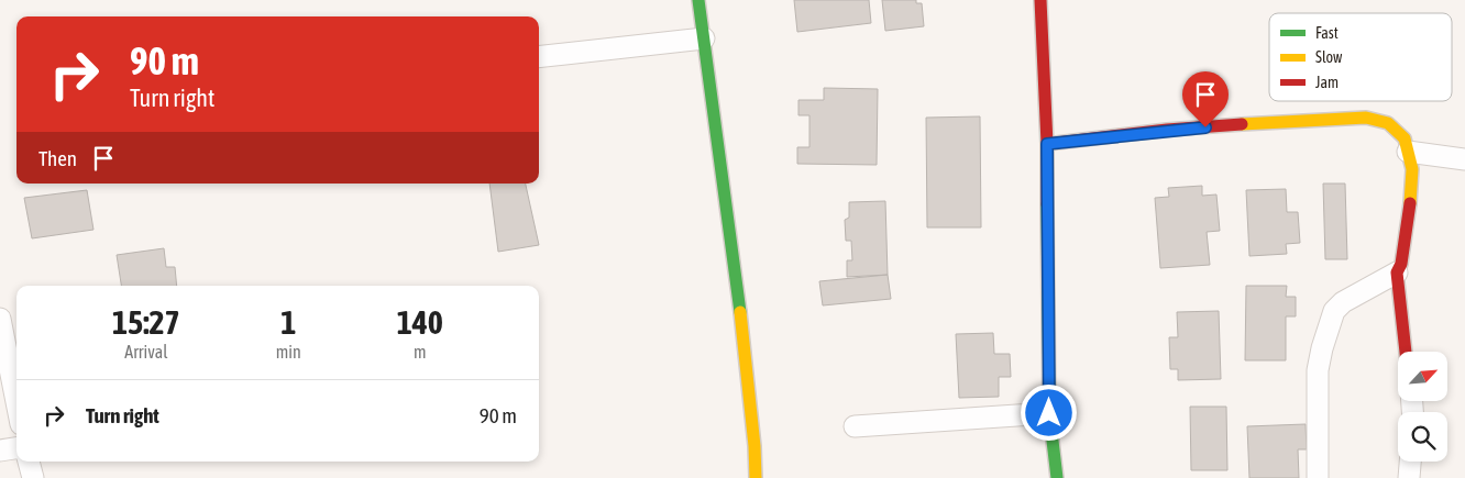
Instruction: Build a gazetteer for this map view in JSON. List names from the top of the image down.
{
  "legend": ["Fast", "Slow", "Jam"],
  "north": "top right",
  "page": {
    "turn": ["90 m", "Turn right"],
    "then": "Then",
    "eta": [
      "15:27",
      "Arrival",
      "1",
      "min",
      "140",
      "m"
    ],
    "list": [
      {
        "name": "Turn right",
        "value": "90 m"
      }
    ]
  }
}
